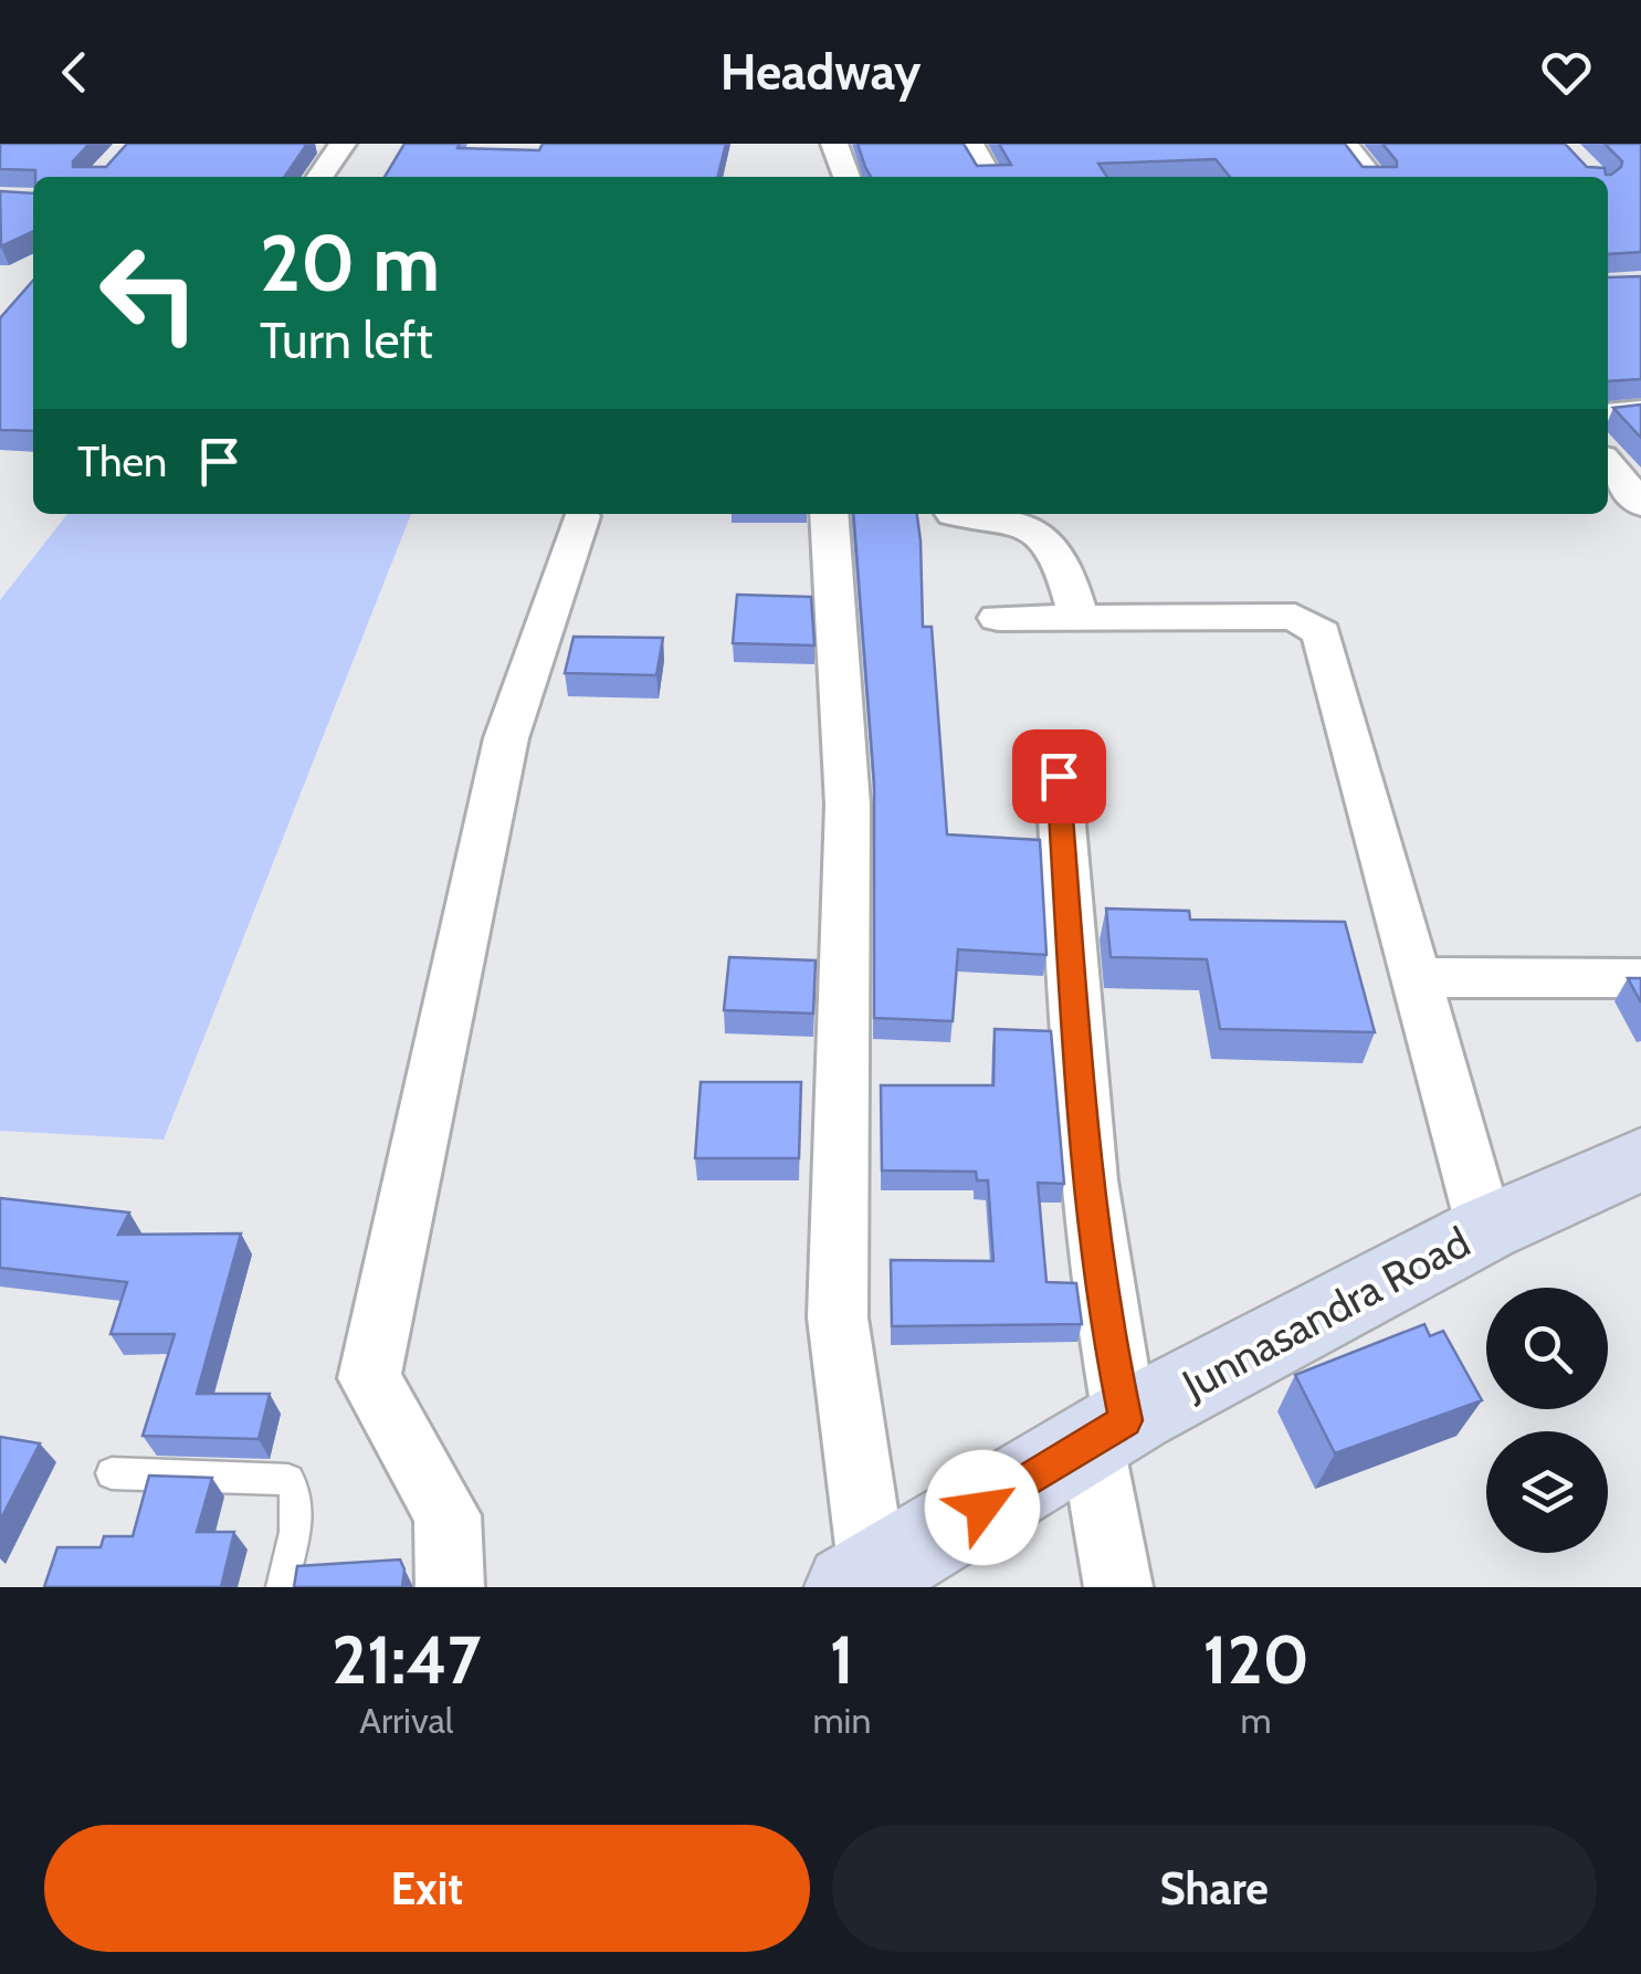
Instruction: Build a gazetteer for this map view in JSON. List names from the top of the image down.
{
  "streets": {
    "street": ["Junnasandra Road"]
  },
  "page": {
    "header": "Headway",
    "turn": ["20 m", "Turn left"],
    "then": "Then",
    "eta": [
      "21:47",
      "Arrival",
      "1",
      "min",
      "120",
      "m"
    ],
    "buttons": ["Exit", "Share"]
  }
}
